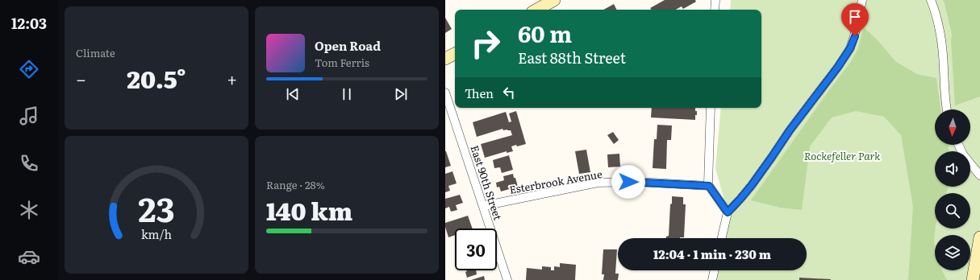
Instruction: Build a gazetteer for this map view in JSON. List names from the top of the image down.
{
  "streets": {
    "street": ["Esterbrook Avenue", "East 90th Street"]
  },
  "crossings": [
    ["Esterbrook Avenue", "East 90th Street"]
  ],
  "parks": ["Rockefeller Park"],
  "north": "bottom",
  "page": {
    "tabs": "12:03",
    "tile": [
      "Climate",
      ["Range · 28%", "140 km"]
    ],
    "turn": ["60 m", "East 88th Street"],
    "song": ["Open Road", "Tom Ferris"],
    "heat": ["−", "20.5°", "+"],
    "then": "Then",
    "limit": "30",
    "trip": "12:04 · 1 min · 230 m",
    "gauge": ["23", "km/h"]
  }
}
